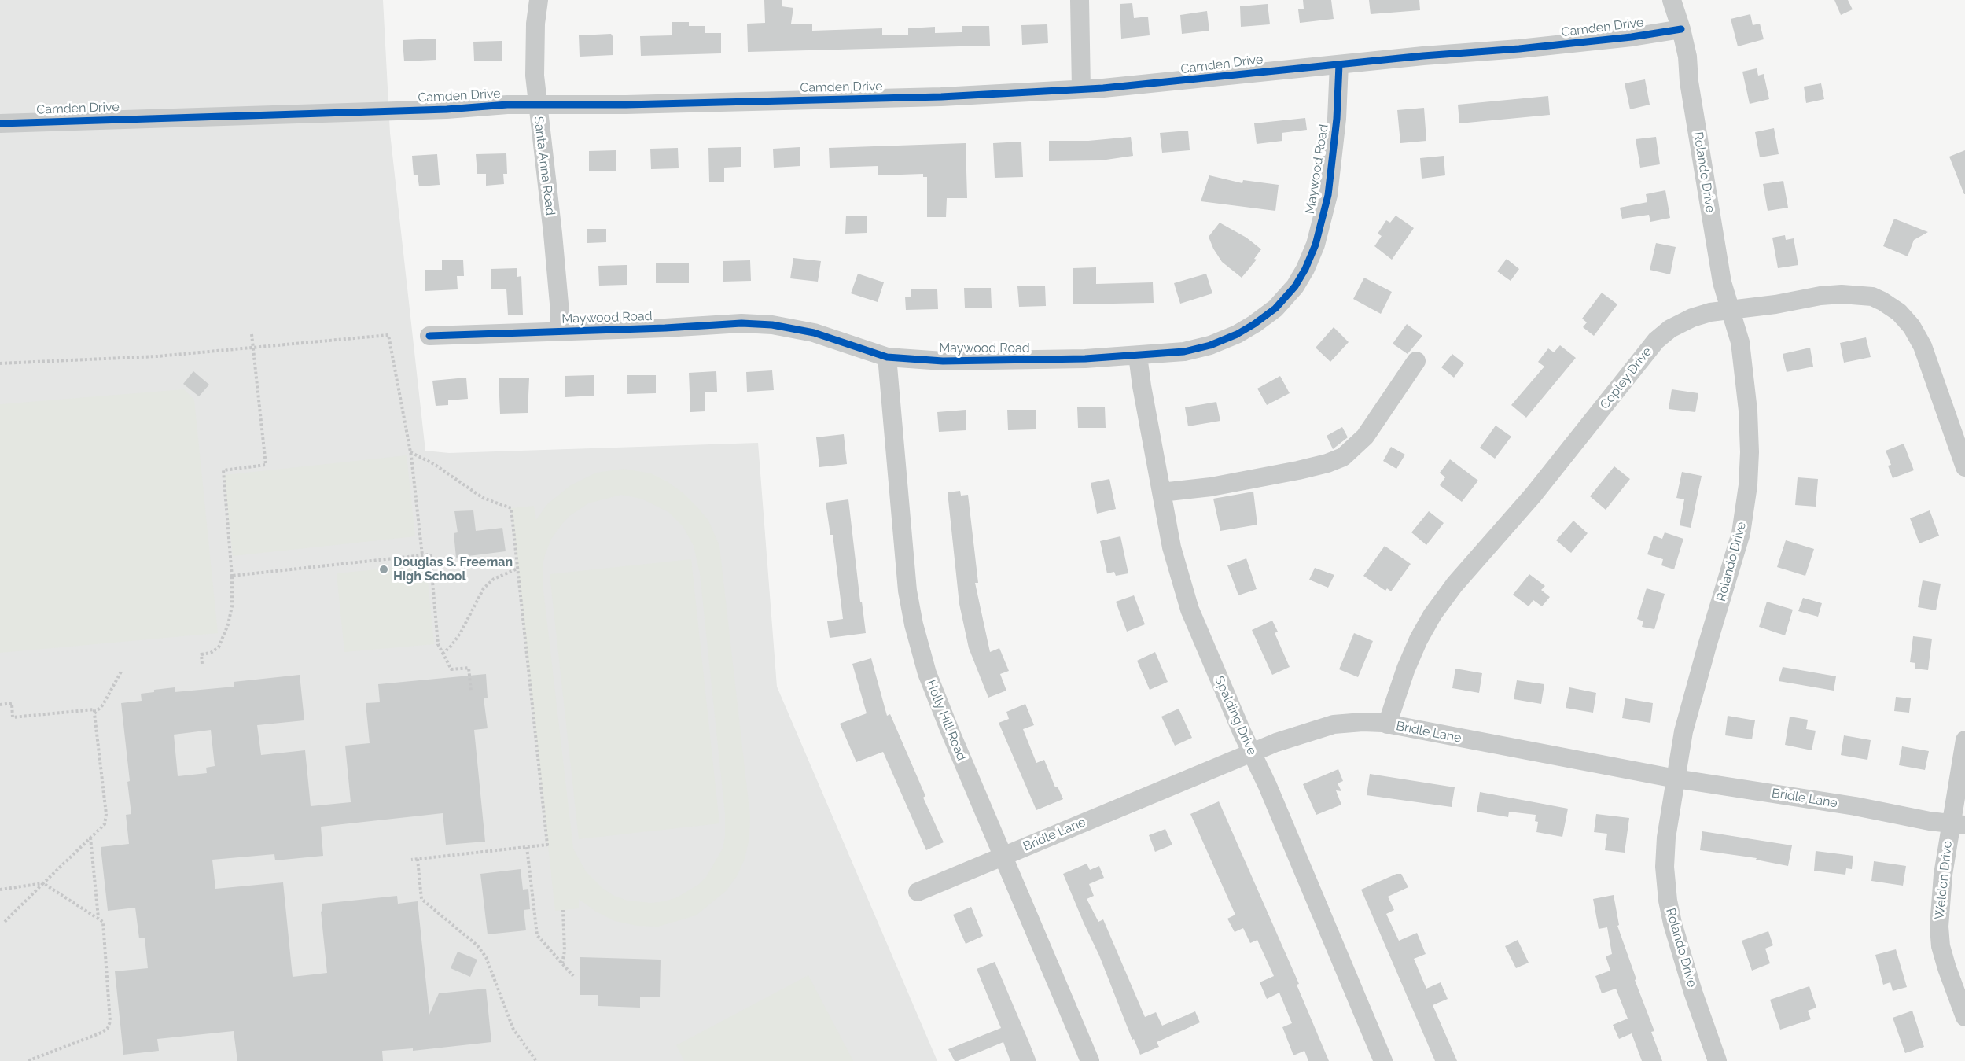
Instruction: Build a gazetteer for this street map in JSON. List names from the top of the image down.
{
  "streets": {
    "street": [
      "Camden Drive",
      "Santa Anna Road",
      "Maywood Road",
      "Rolando Drive",
      "Copley Drive",
      "Spalding Drive",
      "Holly Hill Road",
      "Bridle Lane",
      "Weldon Drive"
    ]
  },
  "crossings": [
    ["Camden Drive", "Santa Anna Road"],
    ["Camden Drive", "Maywood Road"],
    ["Camden Drive", "Rolando Drive"],
    ["Santa Anna Road", "Maywood Road"],
    ["Maywood Road", "Spalding Drive"],
    ["Maywood Road", "Holly Hill Road"],
    ["Rolando Drive", "Copley Drive"],
    ["Rolando Drive", "Bridle Lane"],
    ["Copley Drive", "Bridle Lane"],
    ["Spalding Drive", "Bridle Lane"],
    ["Holly Hill Road", "Bridle Lane"],
    ["Bridle Lane", "Weldon Drive"]
  ],
  "places": ["Douglas S. Freeman High School"]
}
